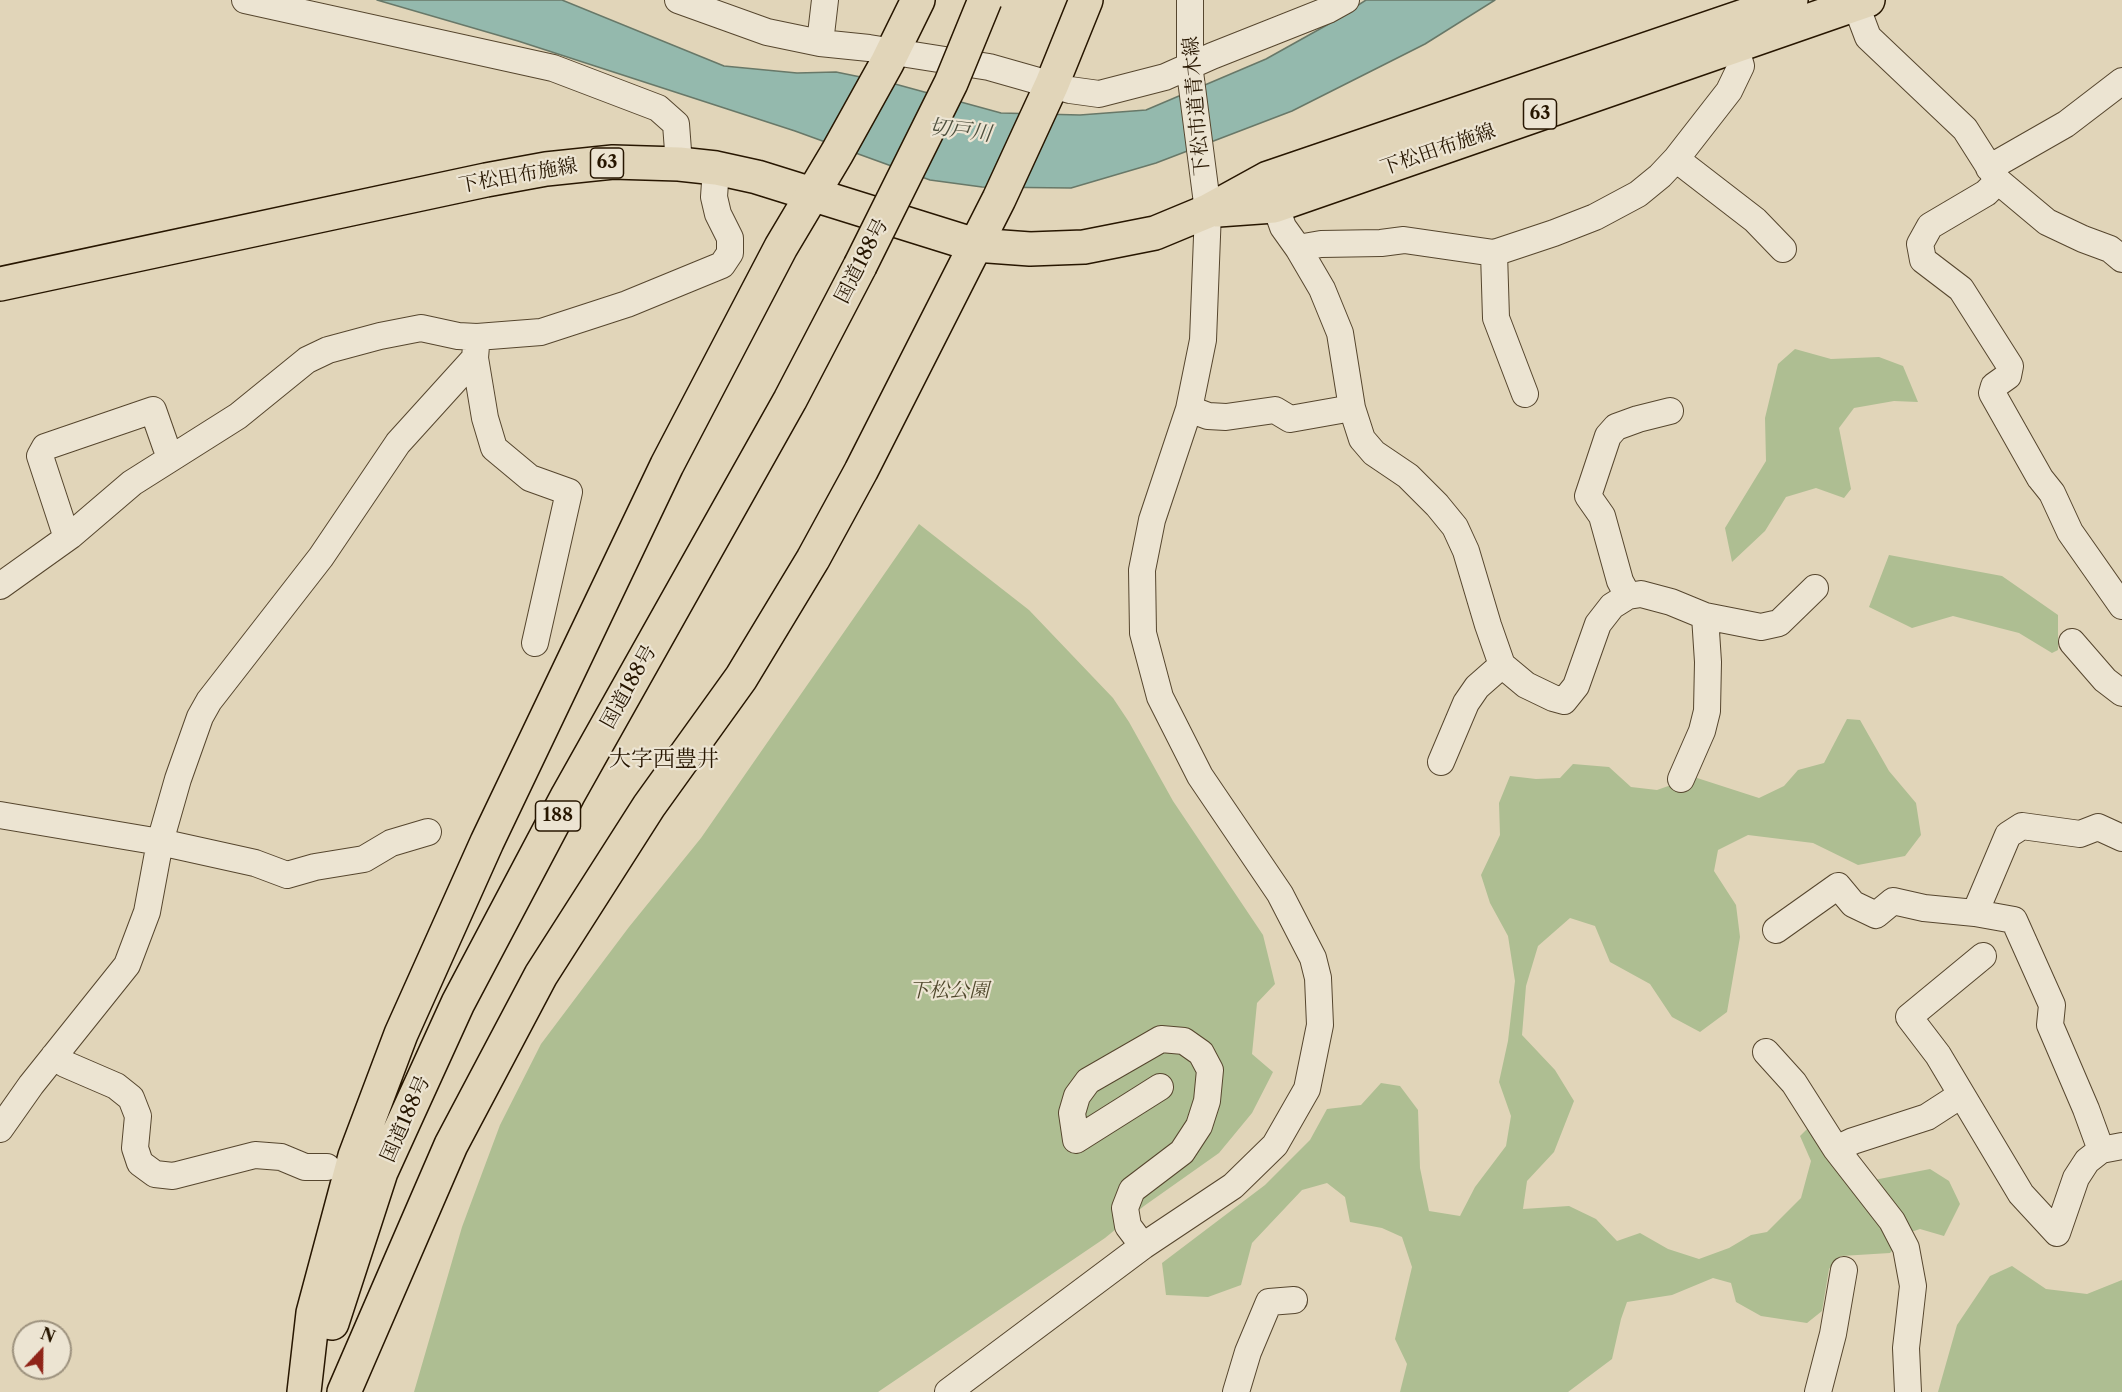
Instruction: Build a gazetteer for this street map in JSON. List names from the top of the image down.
{
  "streets": {
    "main road": [
      "63",
      "下松田布施線",
      "国道188号",
      "188"
    ],
    "street": ["下松市道青木線"]
  },
  "crossings": [
    ["下松市道青木線", "下松田布施線"]
  ],
  "districts": ["大字西豊井"],
  "water": ["切戸川"],
  "parks": ["下松公園"],
  "north": "top"
}
